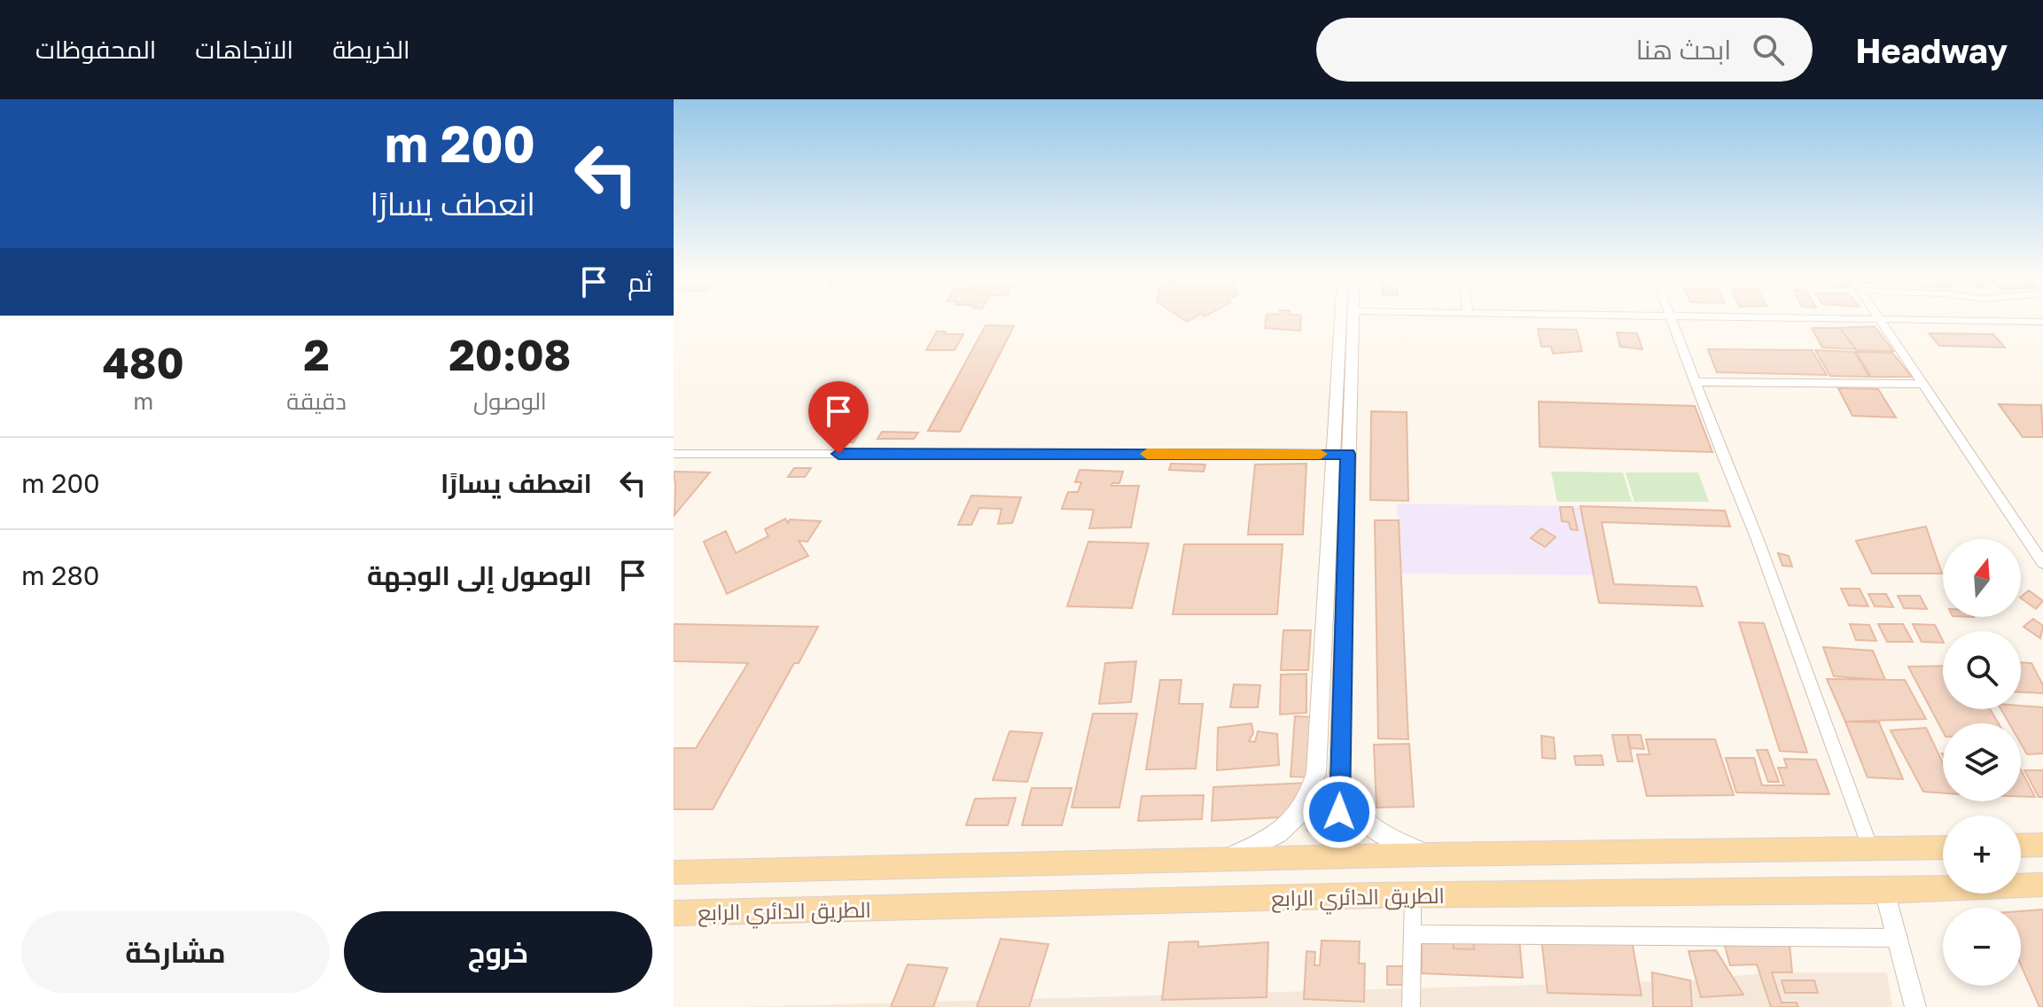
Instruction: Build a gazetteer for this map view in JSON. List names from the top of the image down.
{
  "streets": {
    "main road": ["الطريق الدائري الرابع"]
  },
  "north": "top",
  "page": {
    "header": "Headway",
    "search": "ابحث هنا",
    "nav": ["الخريطة", "الاتجاهات", "المحفوظات"],
    "turn": ["200 m", "انعطف يسارًا"],
    "then": "ثم",
    "eta": [
      "20:08",
      "الوصول",
      "2",
      "دقيقة",
      "480",
      "m"
    ],
    "list": [
      {
        "name": "انعطف يسارًا",
        "value": "200 m"
      },
      {
        "name": "الوصول إلى الوجهة",
        "value": "280 m"
      }
    ],
    "map_buttons": ["+", "−"],
    "buttons": ["خروج", "مشاركة"]
  }
}
